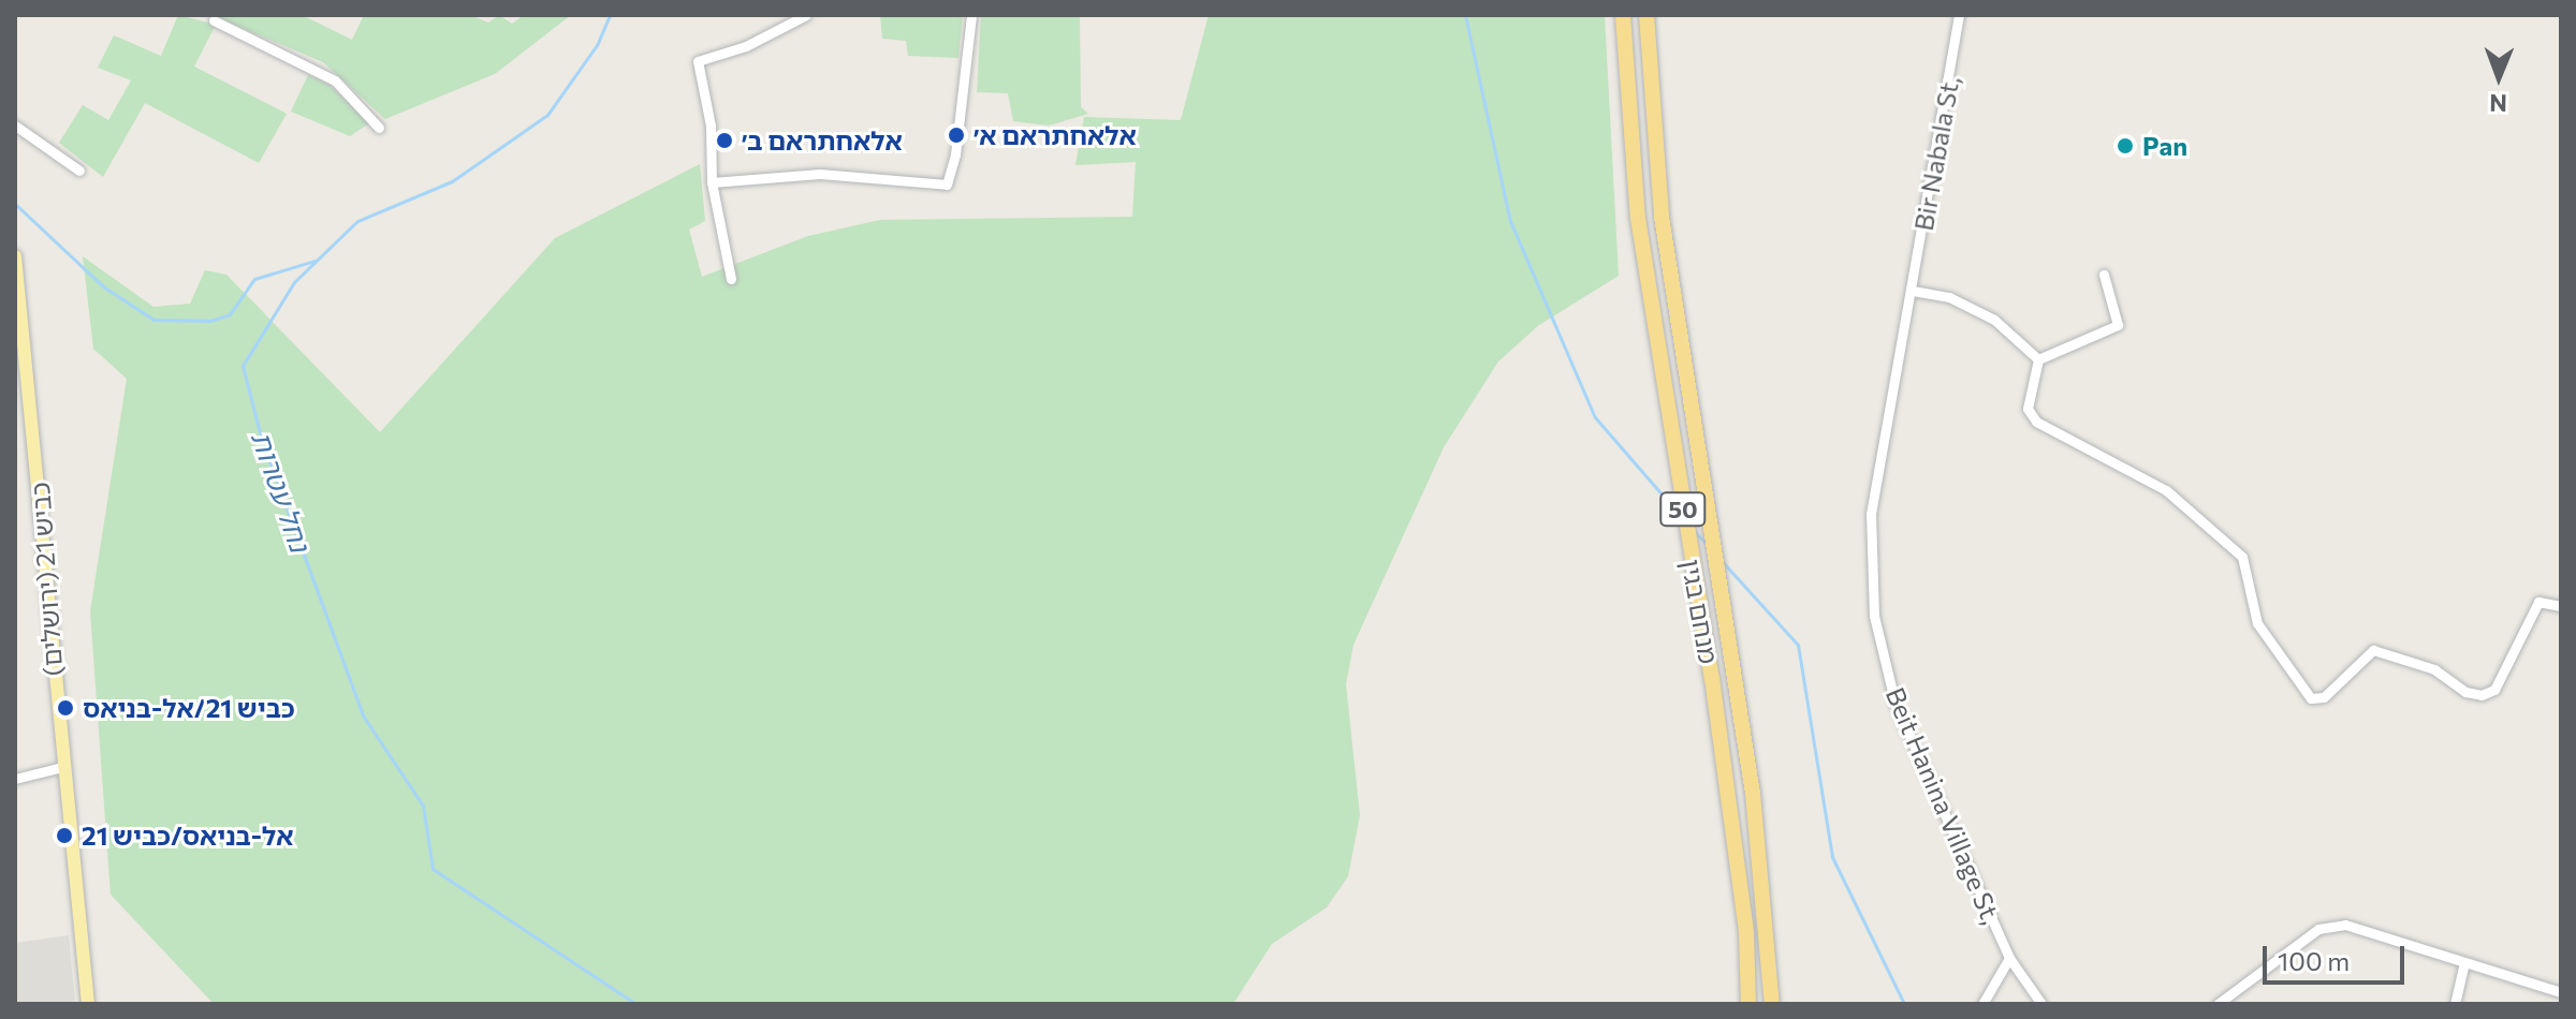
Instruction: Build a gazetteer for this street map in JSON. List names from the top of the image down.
{
  "streets": {
    "highway": ["50", "מנחם בגין"],
    "main road": ["כביש 21 (ירושלים)"],
    "street": ["Bir Nabala St,", "Beit Hanina Village St,"]
  },
  "crossings": [
    ["Bir Nabala St,", "Beit Hanina Village St,"]
  ],
  "water": ["נחל עטרות"],
  "places": [
    "אלאחתראם א׳",
    "אלאחתראם ב׳",
    "Pan",
    "כביש 21/אל-בניאס",
    "אל-בניאס/כביש 21"
  ],
  "scale_bar": "100 m",
  "north": "bottom"
}
